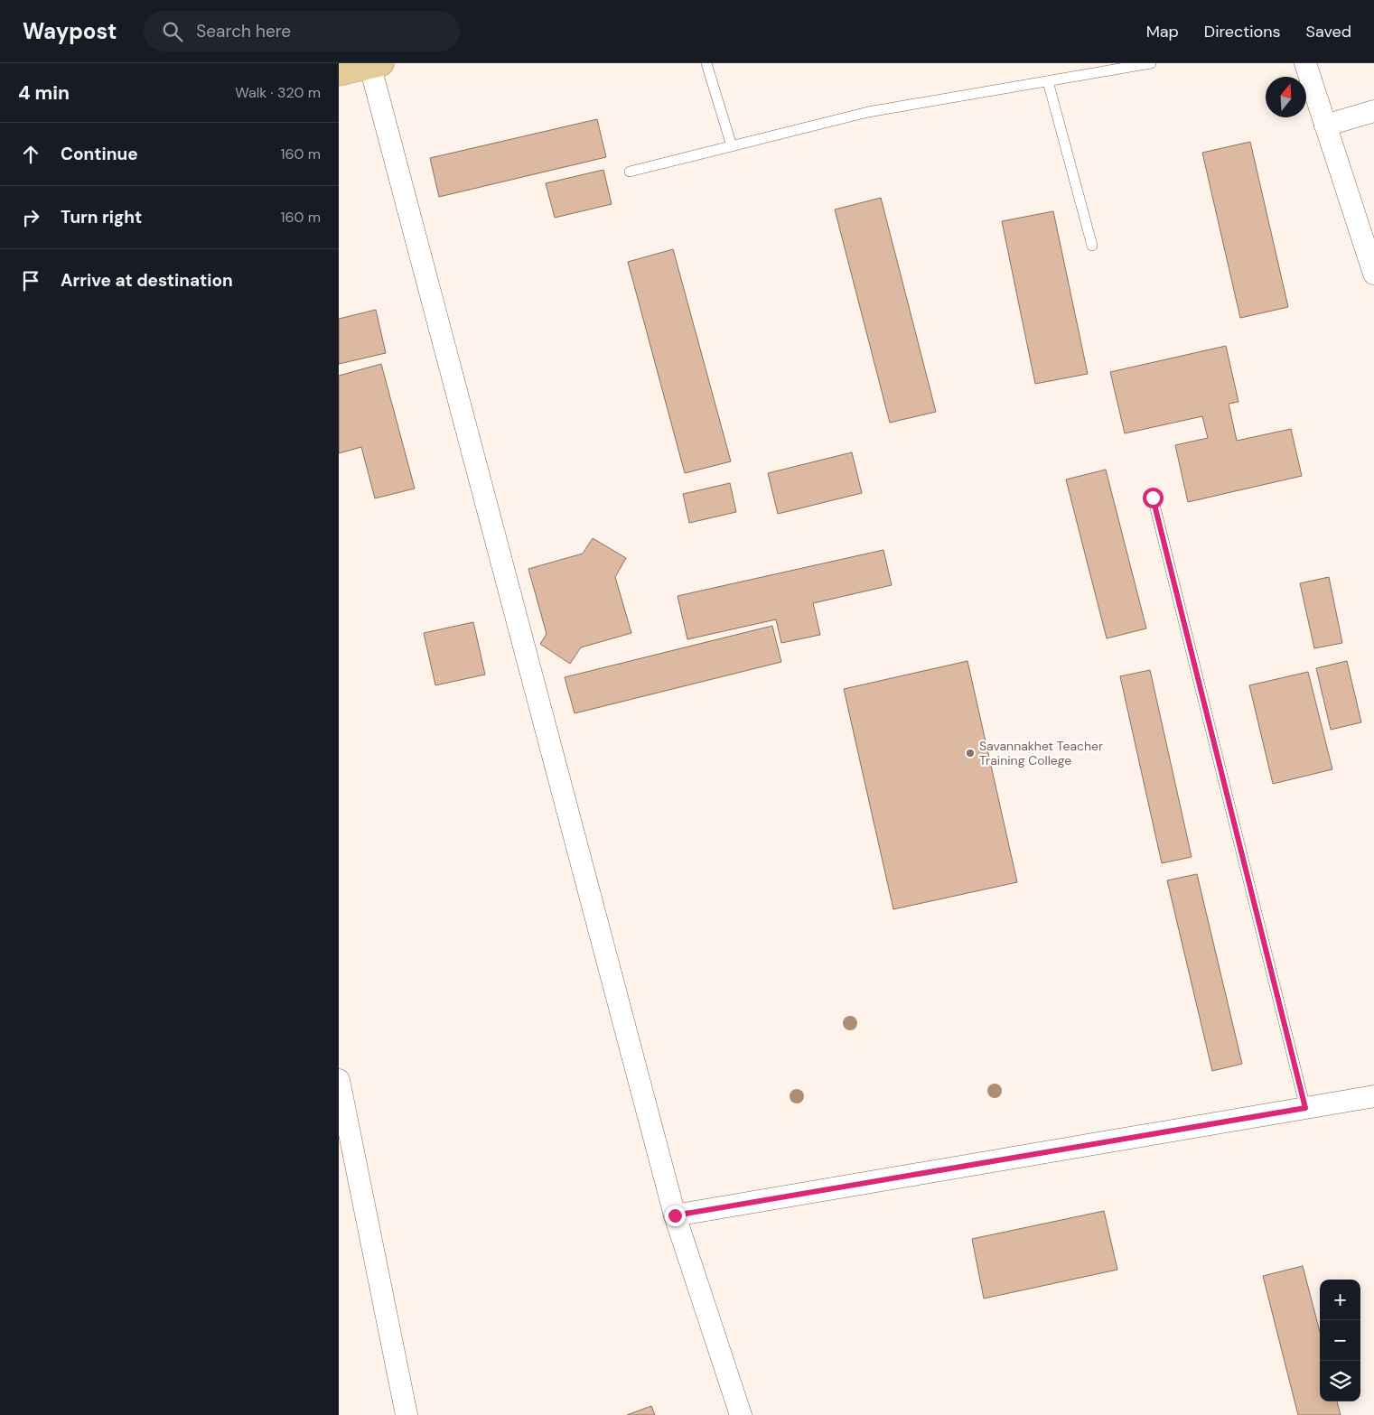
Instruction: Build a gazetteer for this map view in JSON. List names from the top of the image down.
{
  "places": ["Savannakhet Teacher Training College"],
  "north": "top",
  "page": {
    "header": "Waypost",
    "search": "Search here",
    "nav": ["Map", "Directions", "Saved"],
    "heading": ["4 min", "Walk · 320 m"],
    "list": [
      ["Continue", "160 m"],
      ["Turn right", "160 m"],
      "Arrive at destination"
    ],
    "map_buttons": ["+", "−"]
  }
}
